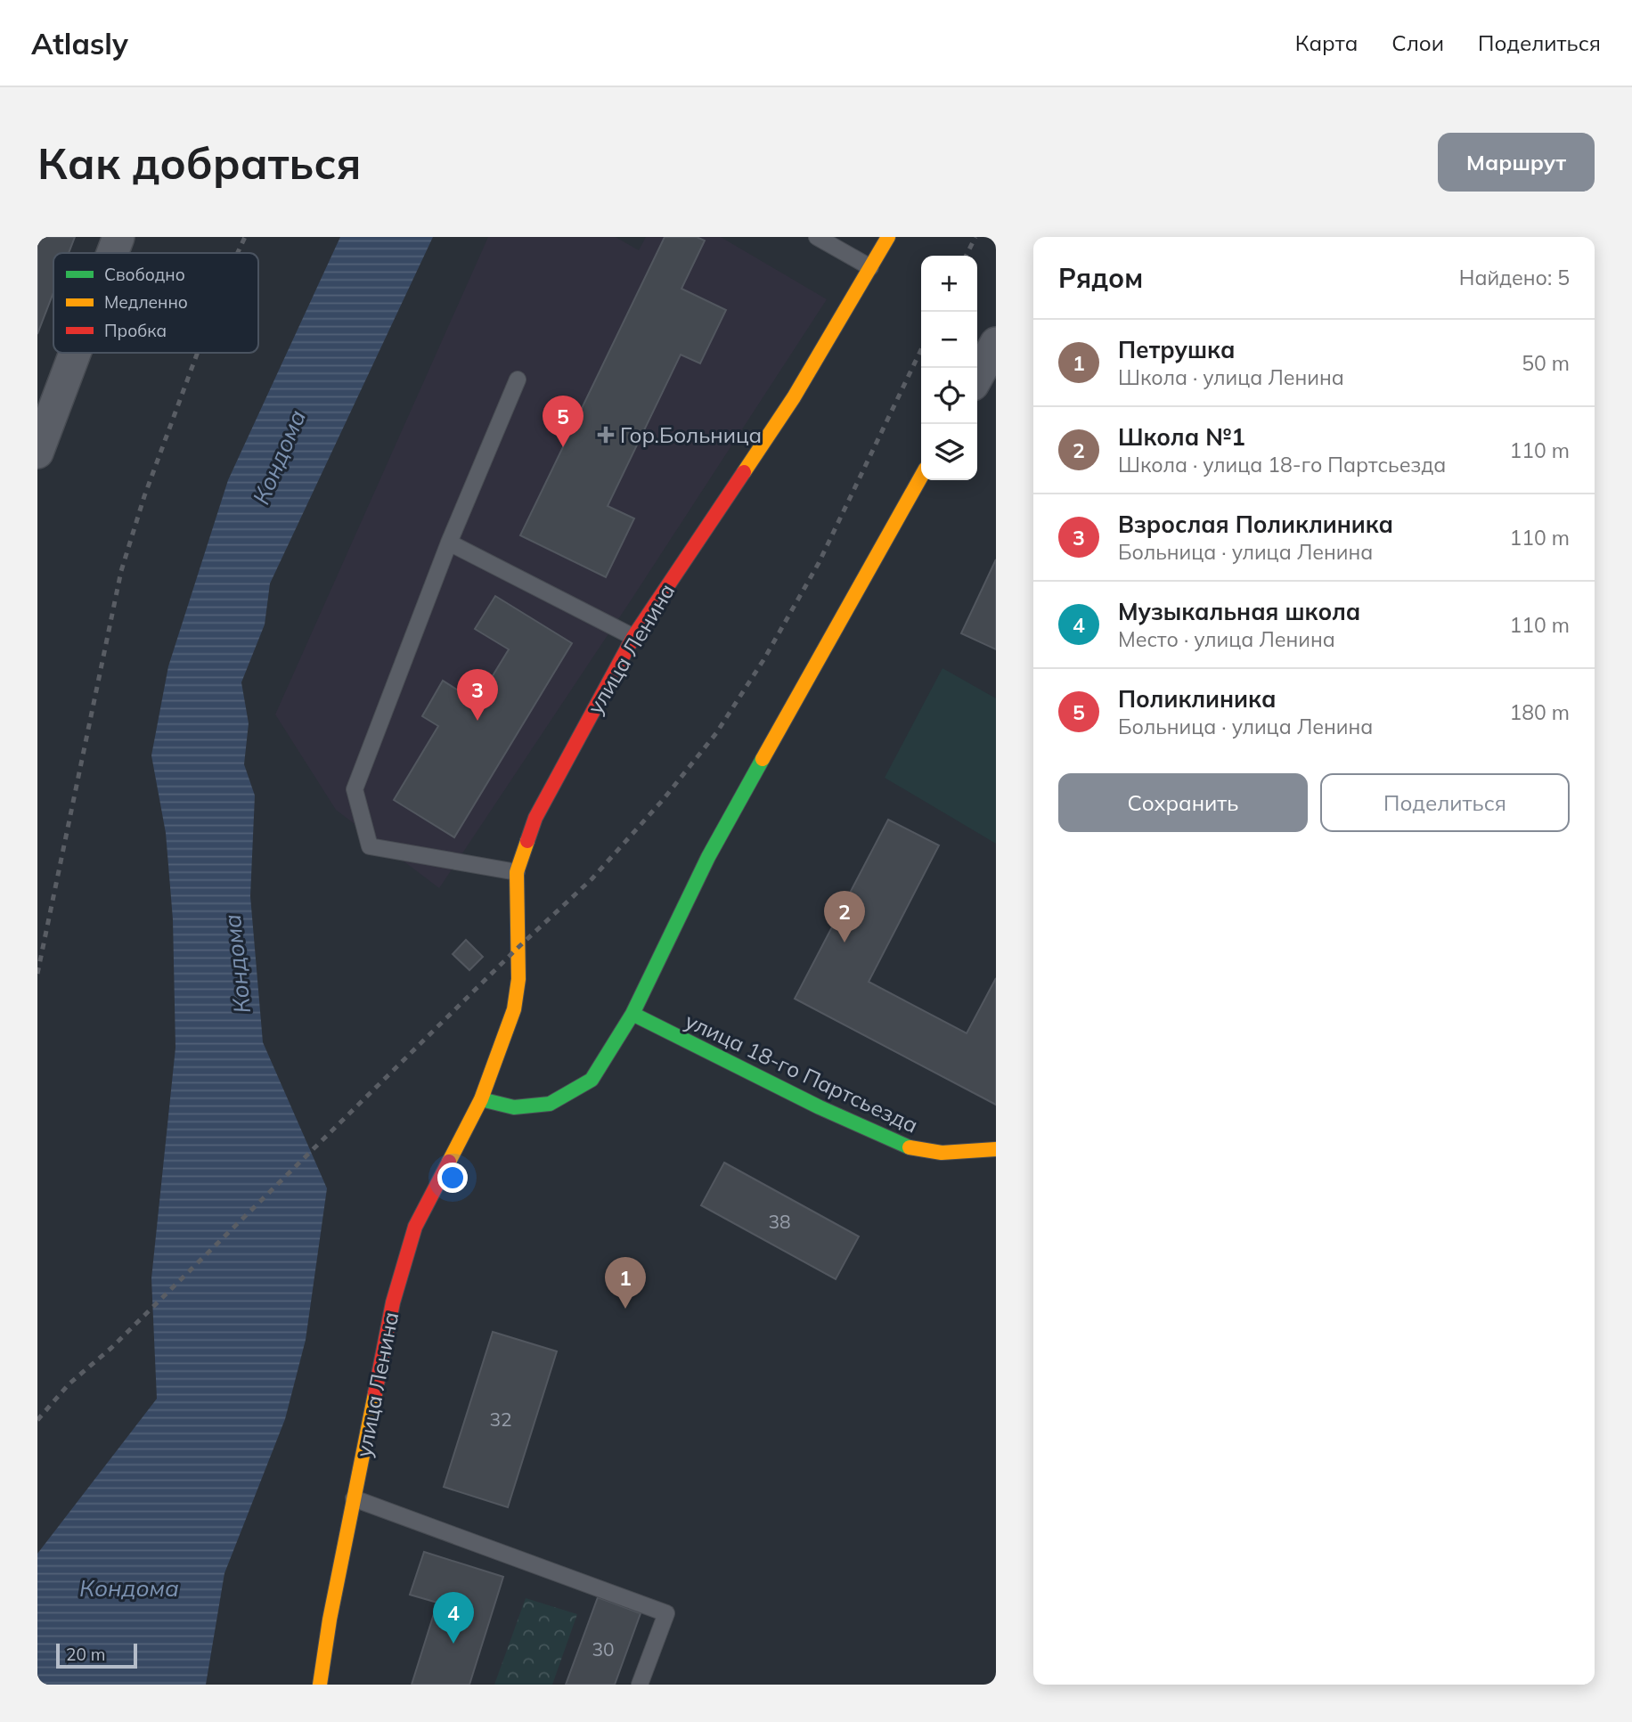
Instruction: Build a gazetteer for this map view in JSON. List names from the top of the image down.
{
  "streets": {
    "street": ["улица Ленина", "улица 18-го Партсьезда"]
  },
  "water": ["Кондома"],
  "places": {
    "health": ["Гор.Больница"]
  },
  "house_numbers": ["38", "32", "30"],
  "legend": ["Свободно", "Медленно", "Пробка"],
  "scale_bar": "20 m",
  "page": {
    "header": "Atlasly",
    "nav": ["Карта", "Слои", "Поделиться"],
    "buttons": [
      "Маршрут",
      ["Сохранить", "Поделиться"]
    ],
    "title": "Как добраться",
    "heading": ["Рядом", "Найдено: 5"],
    "map_buttons": ["+", "−"],
    "list": [
      {
        "mark": "1",
        "name": "Петрушка",
        "note": "Школа · улица Ленина",
        "value": "50 m"
      },
      {
        "mark": "2",
        "name": "Школа №1",
        "note": "Школа · улица 18-го Партсьезда",
        "value": "110 m"
      },
      {
        "mark": "3",
        "name": "Взрослая Поликлиника",
        "note": "Больница · улица Ленина",
        "value": "110 m"
      },
      {
        "mark": "4",
        "name": "Музыкальная школа",
        "note": "Место · улица Ленина",
        "value": "110 m"
      },
      {
        "mark": "5",
        "name": "Поликлиника",
        "note": "Больница · улица Ленина",
        "value": "180 m"
      }
    ],
    "pins": [
      "5",
      "3",
      "2",
      "1",
      "4"
    ],
    "scale": "20 m"
  }
}
